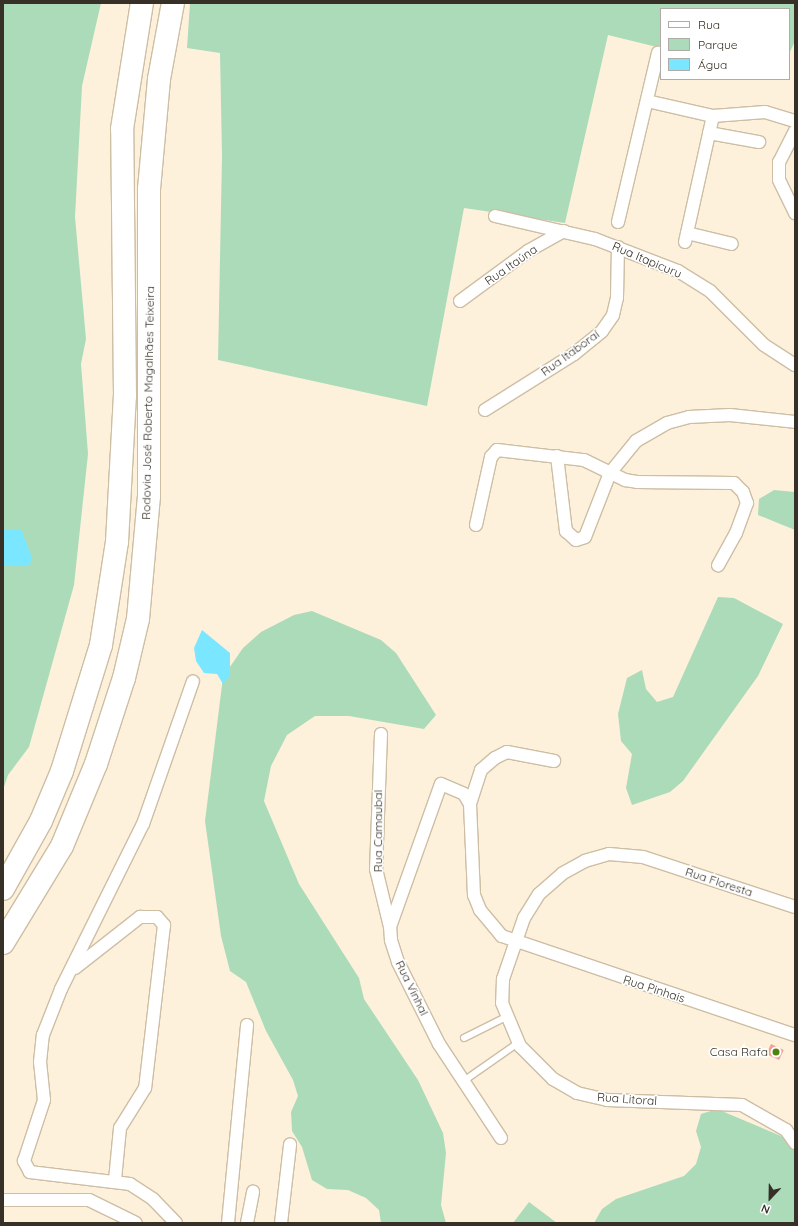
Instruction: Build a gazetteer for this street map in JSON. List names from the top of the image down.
{
  "streets": {
    "highway": ["Rodovia José Roberto Magalhães Teixeira"],
    "street": [
      "Rua Itapicuru",
      "Rua Itaúna",
      "Rua Itaboraí",
      "Rua Camaubal",
      "Rua Floresta",
      "Rua Vinhal",
      "Rua Pinhais",
      "Rua Litoral"
    ]
  },
  "crossings": [
    ["Rua Itapicuru", "Rua Itaúna"],
    ["Rua Itapicuru", "Rua Itaboraí"],
    ["Rua Camaubal", "Rua Vinhal"],
    ["Rua Floresta", "Rua Pinhais"],
    ["Rua Floresta", "Rua Litoral"],
    ["Rua Pinhais", "Rua Litoral"]
  ],
  "places": ["Casa Rafa"],
  "legend": ["Rua", "Parque", "Água"],
  "north": "bottom"
}
